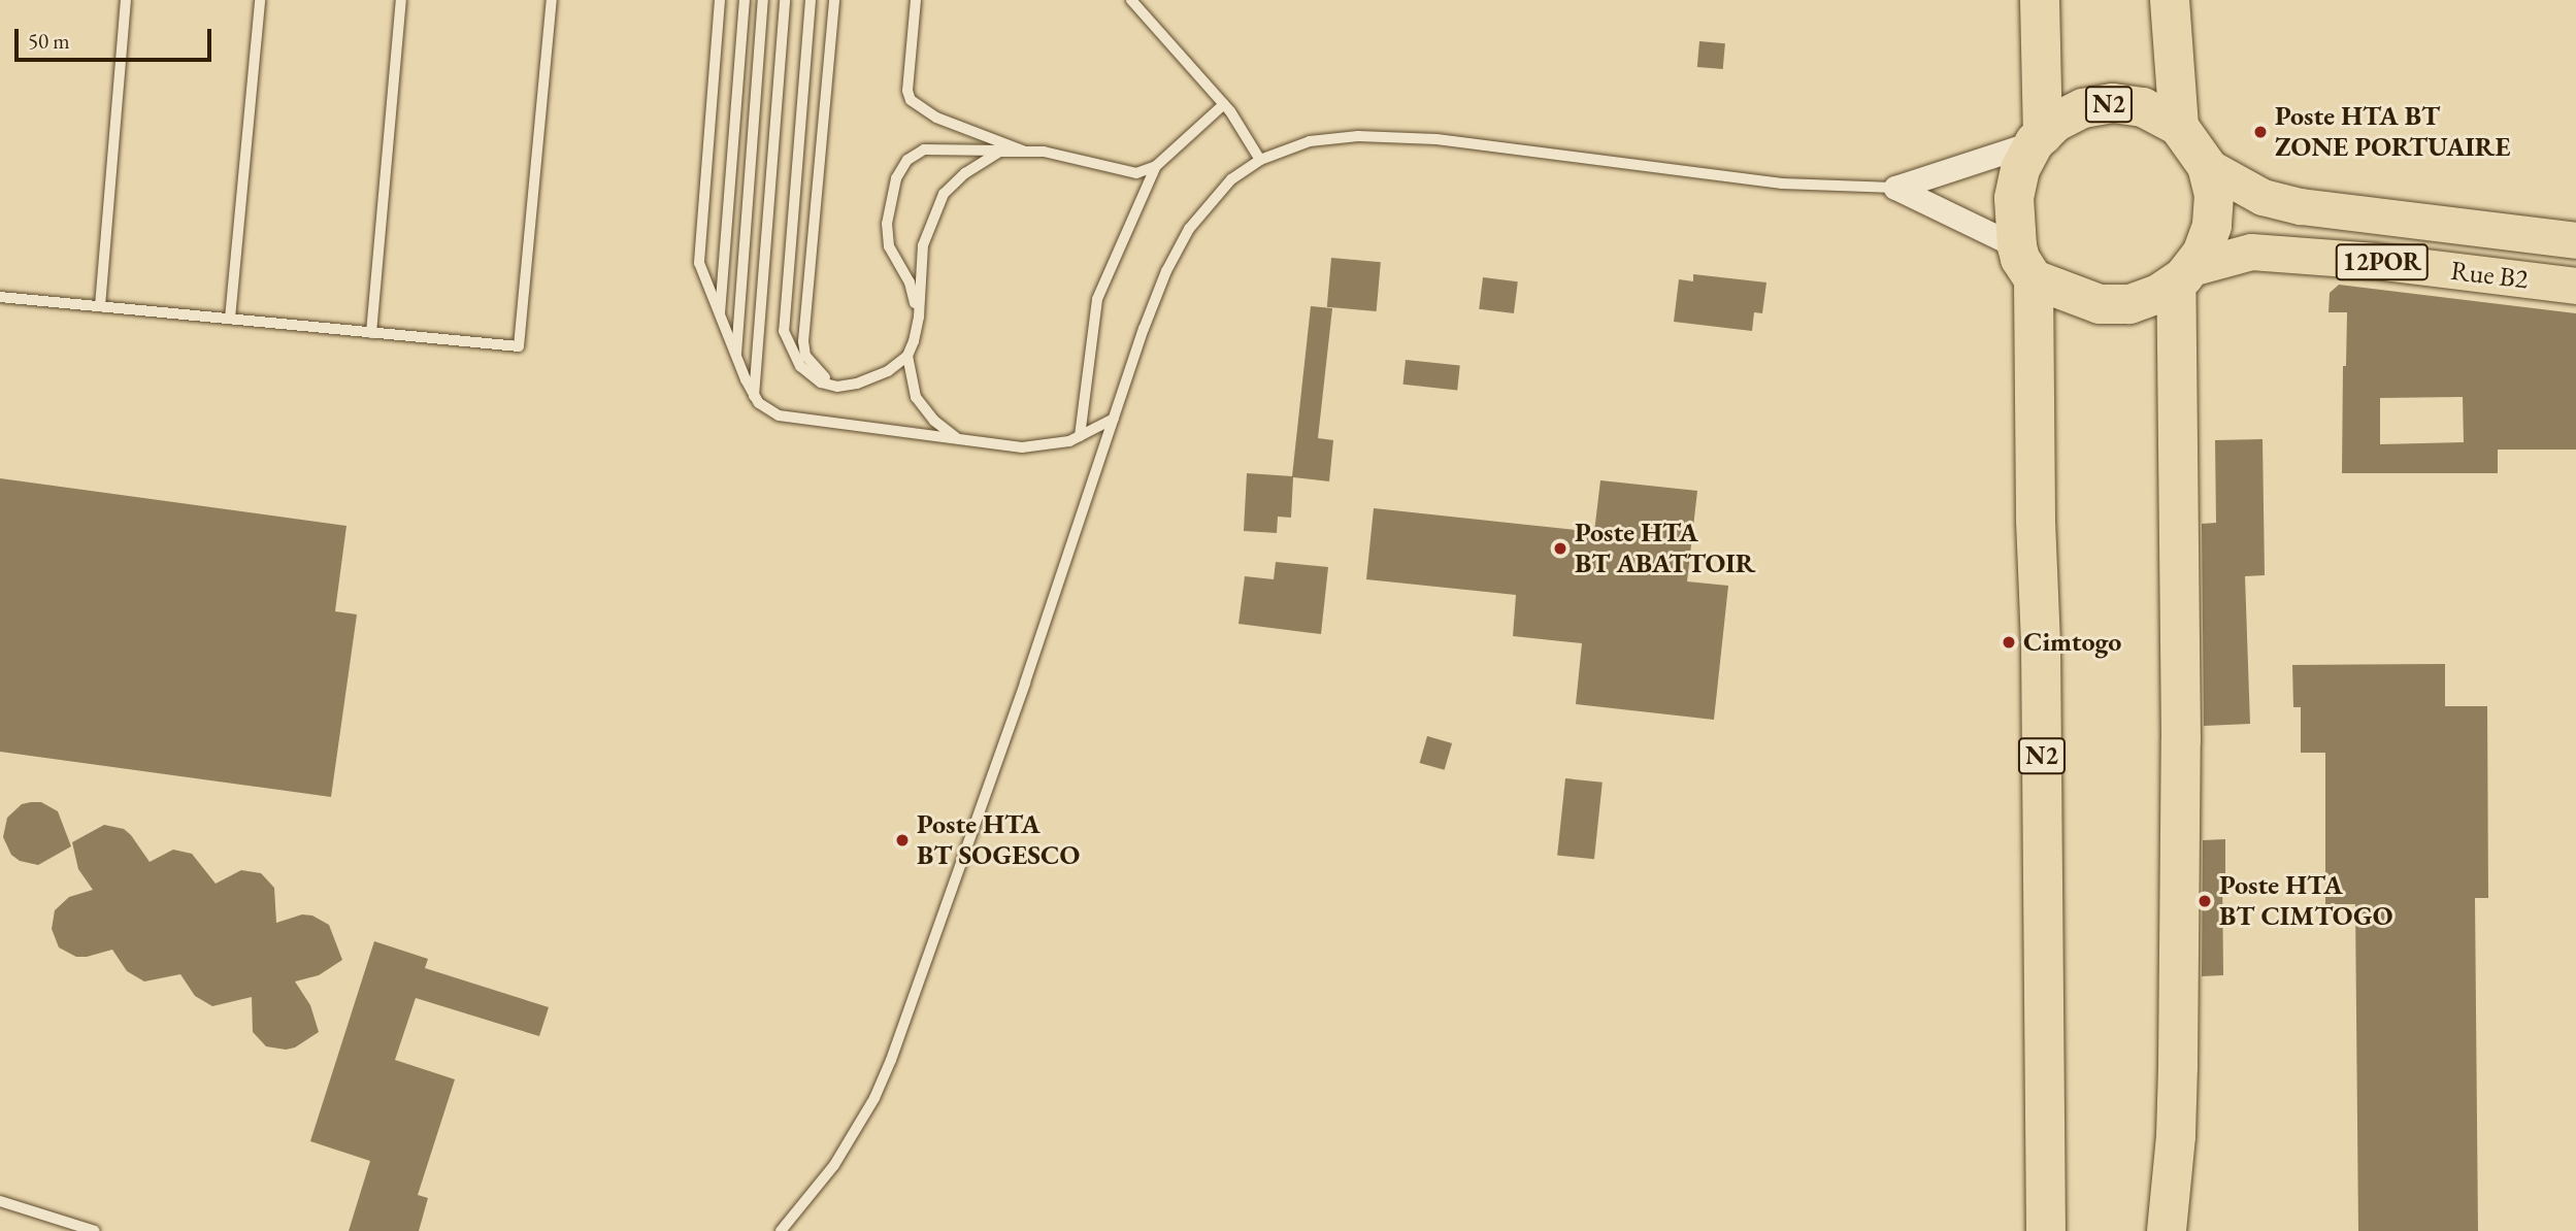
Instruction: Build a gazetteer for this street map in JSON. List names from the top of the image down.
{
  "streets": {
    "highway": ["N2"],
    "main road": ["12POR", "Rue B2"]
  },
  "crossings": [
    ["N2", "Rue B2"]
  ],
  "places": [
    "Poste HTA BT ZONE PORTUAIRE",
    "Poste HTA BT ABATTOIR",
    "Cimtogo",
    "Poste HTA BT SOGESCO",
    "Poste HTA BT CIMTOGO"
  ],
  "scale_bar": "50 m"
}
